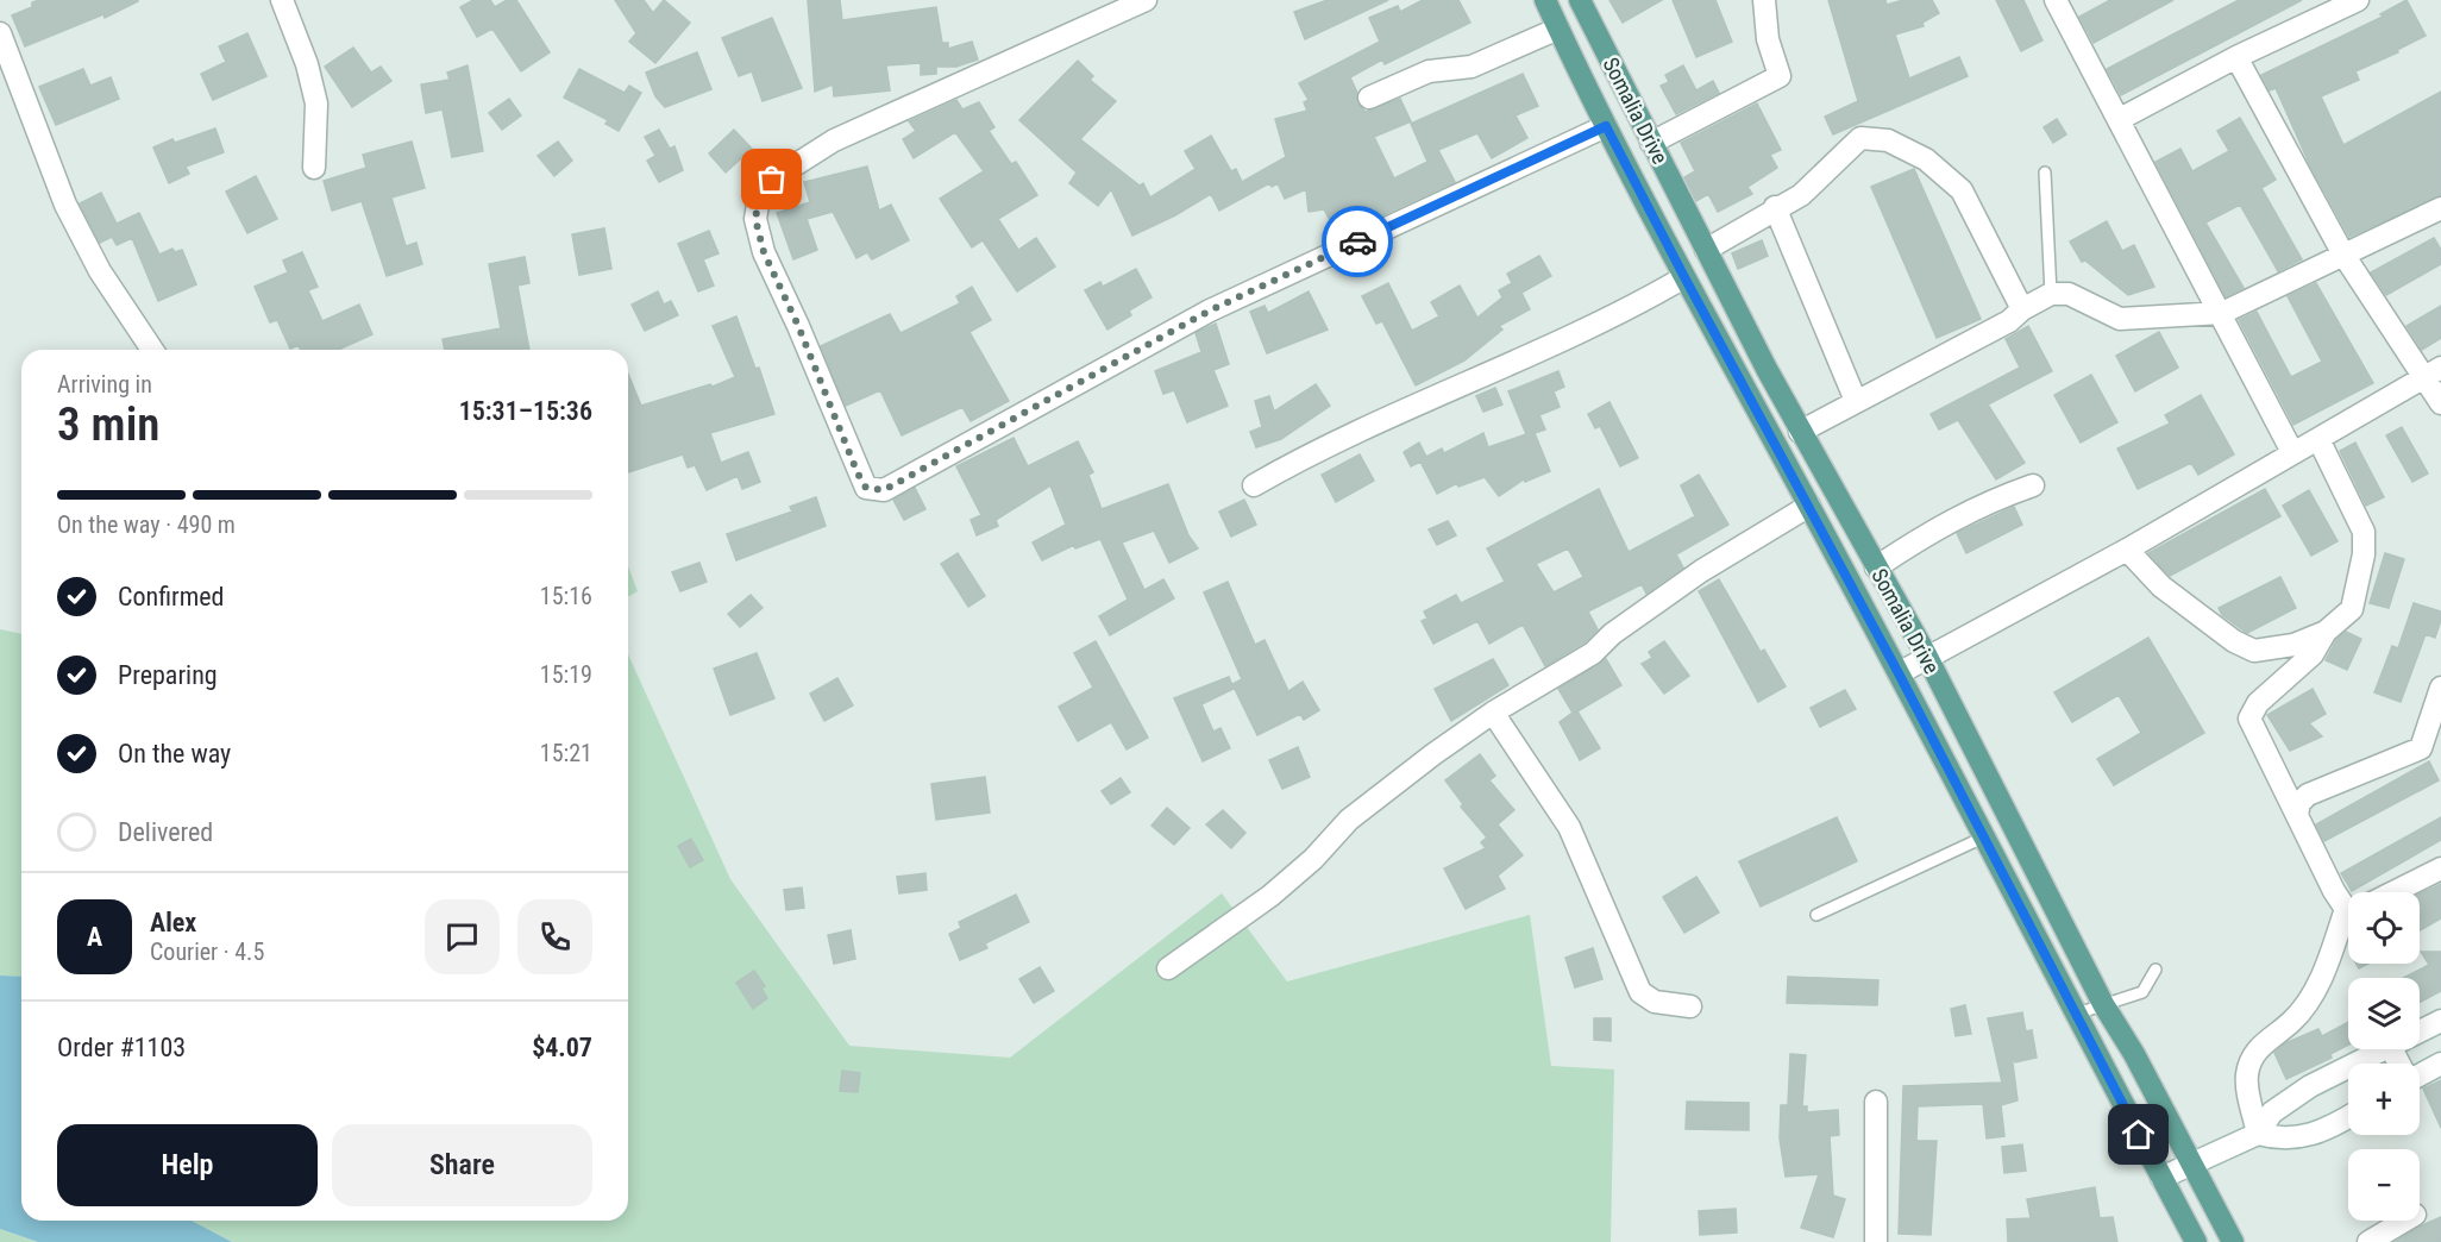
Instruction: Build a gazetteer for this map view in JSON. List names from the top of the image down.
{
  "streets": {
    "main road": ["Somalia Drive"]
  },
  "page": {
    "heading": ["3 min", "Arriving in", "15:31–15:36"],
    "panel": [
      "Alex",
      "Courier · 4.5",
      "Order #1103",
      "$4.07"
    ],
    "bar": "On the way · 490 m",
    "list": [
      ["Confirmed", "15:16"],
      ["Preparing", "15:19"],
      ["On the way", "15:21"],
      "Delivered"
    ],
    "map_buttons": ["+", "−"],
    "round": "A",
    "buttons": ["Help", "Share"]
  }
}
